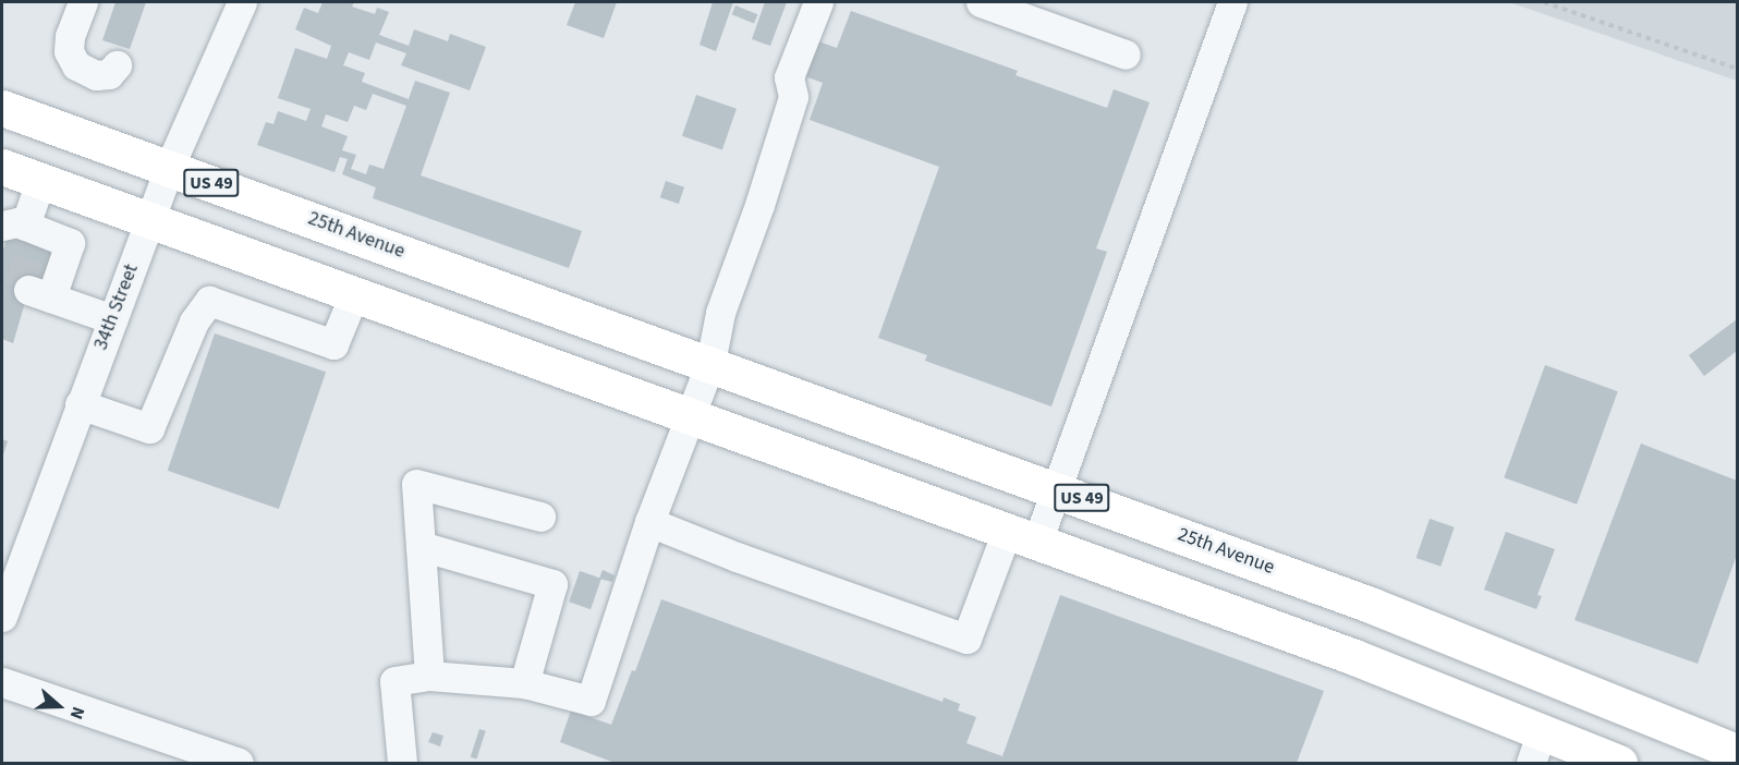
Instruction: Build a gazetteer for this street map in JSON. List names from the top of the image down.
{
  "streets": {
    "main road": ["US 49", "25th Avenue"],
    "street": ["34th Street"]
  },
  "crossings": [
    ["25th Avenue", "34th Street"]
  ],
  "north": "right"
}
